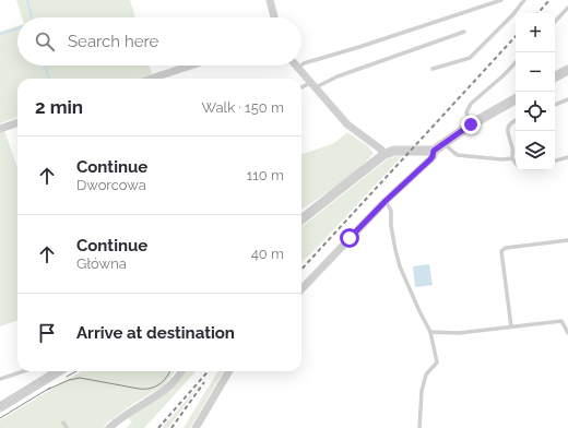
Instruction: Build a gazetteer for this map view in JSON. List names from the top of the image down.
{
  "page": {
    "map_buttons": ["+", "−"],
    "search": "Search here",
    "heading": ["2 min", "Walk · 150 m"],
    "list": [
      ["Continue", "Dworcowa", "110 m"],
      ["Continue", "Główna", "40 m"],
      "Arrive at destination"
    ]
  }
}
